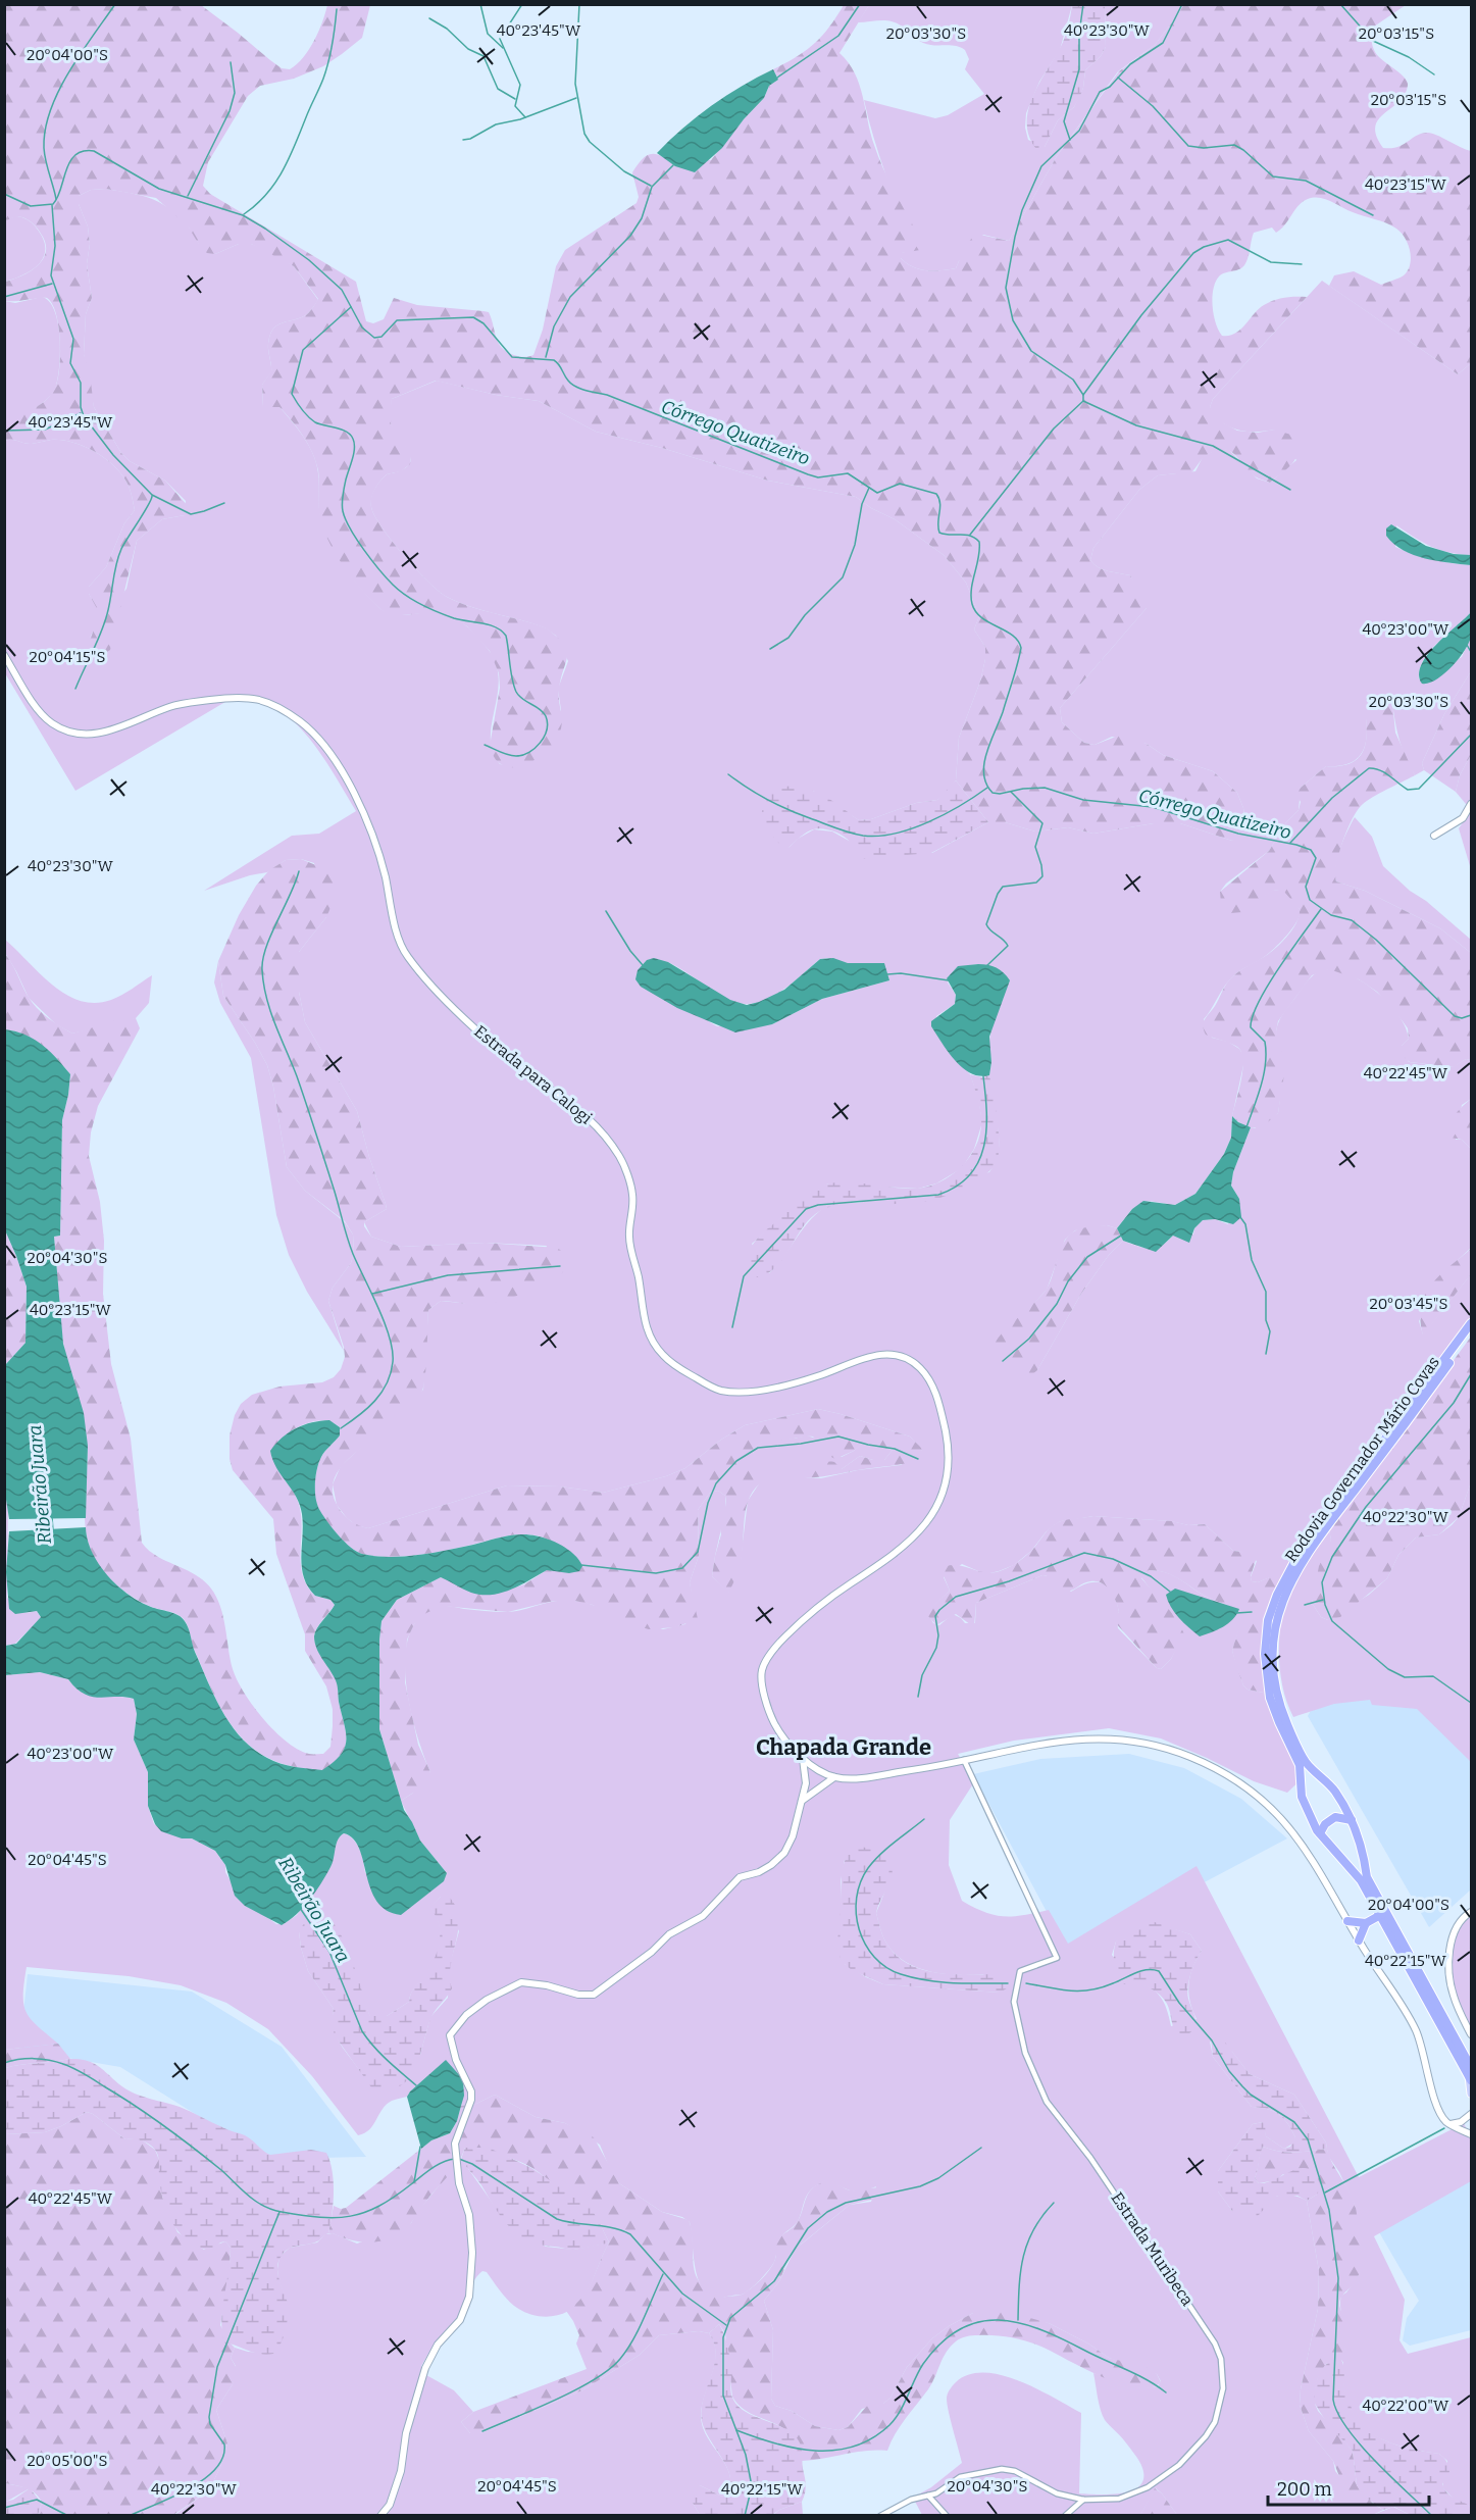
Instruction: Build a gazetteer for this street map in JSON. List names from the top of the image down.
{
  "streets": {
    "highway": ["Rodovia Governador Mário Covas"],
    "street": ["Estrada para Calogi", "Estrada Muribeca"]
  },
  "districts": ["Chapada Grande"],
  "water": ["Córrego Quatizeiro", "Ribeirão Juara"],
  "scale_bar": "200 m",
  "coordinates": [
    "40°23'45\"W",
    "40°23'30\"W",
    "20°03'30\"S",
    "20°03'15\"S",
    "20°04'00\"S",
    "40°23'15\"W",
    "40°23'00\"W",
    "20°04'15\"S",
    "40°22'45\"W",
    "20°04'30\"S",
    "20°03'45\"S",
    "40°22'30\"W",
    "20°04'45\"S",
    "40°22'15\"W",
    "40°22'00\"W",
    "20°05'00\"S"
  ]
}
